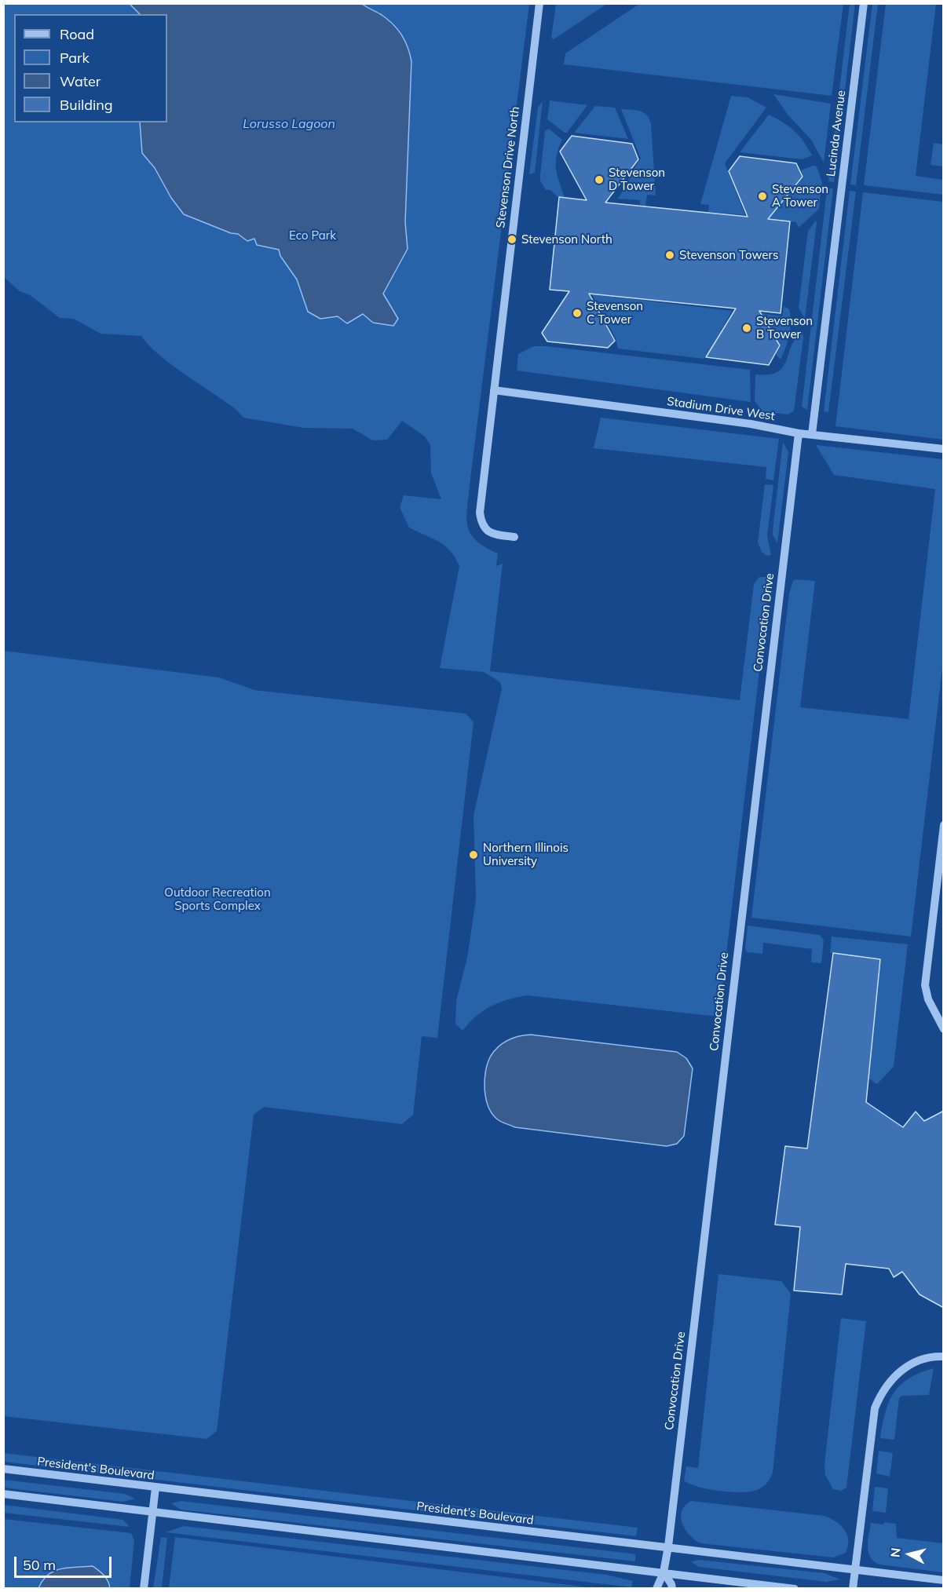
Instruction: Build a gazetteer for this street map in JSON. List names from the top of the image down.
{
  "streets": {
    "street": [
      "Lucinda Avenue",
      "Stevenson Drive North",
      "Stadium Drive West",
      "Convocation Drive",
      "President's Boulevard"
    ]
  },
  "crossings": [
    ["Lucinda Avenue", "Stadium Drive West"],
    ["Stevenson Drive North", "Stadium Drive West"],
    ["Stadium Drive West", "Convocation Drive"],
    ["Convocation Drive", "President's Boulevard"]
  ],
  "water": ["Lorusso Lagoon"],
  "parks": ["Eco Park", "Outdoor Recreation Sports Complex"],
  "places": [
    "Stevenson D Tower",
    "Stevenson A Tower",
    "Stevenson North",
    "Stevenson Towers",
    "Stevenson C Tower",
    "Stevenson B Tower",
    "Northern Illinois University"
  ],
  "legend": [
    "Road",
    "Park",
    "Water",
    "Building"
  ],
  "scale_bar": "50 m",
  "north": "left"
}
